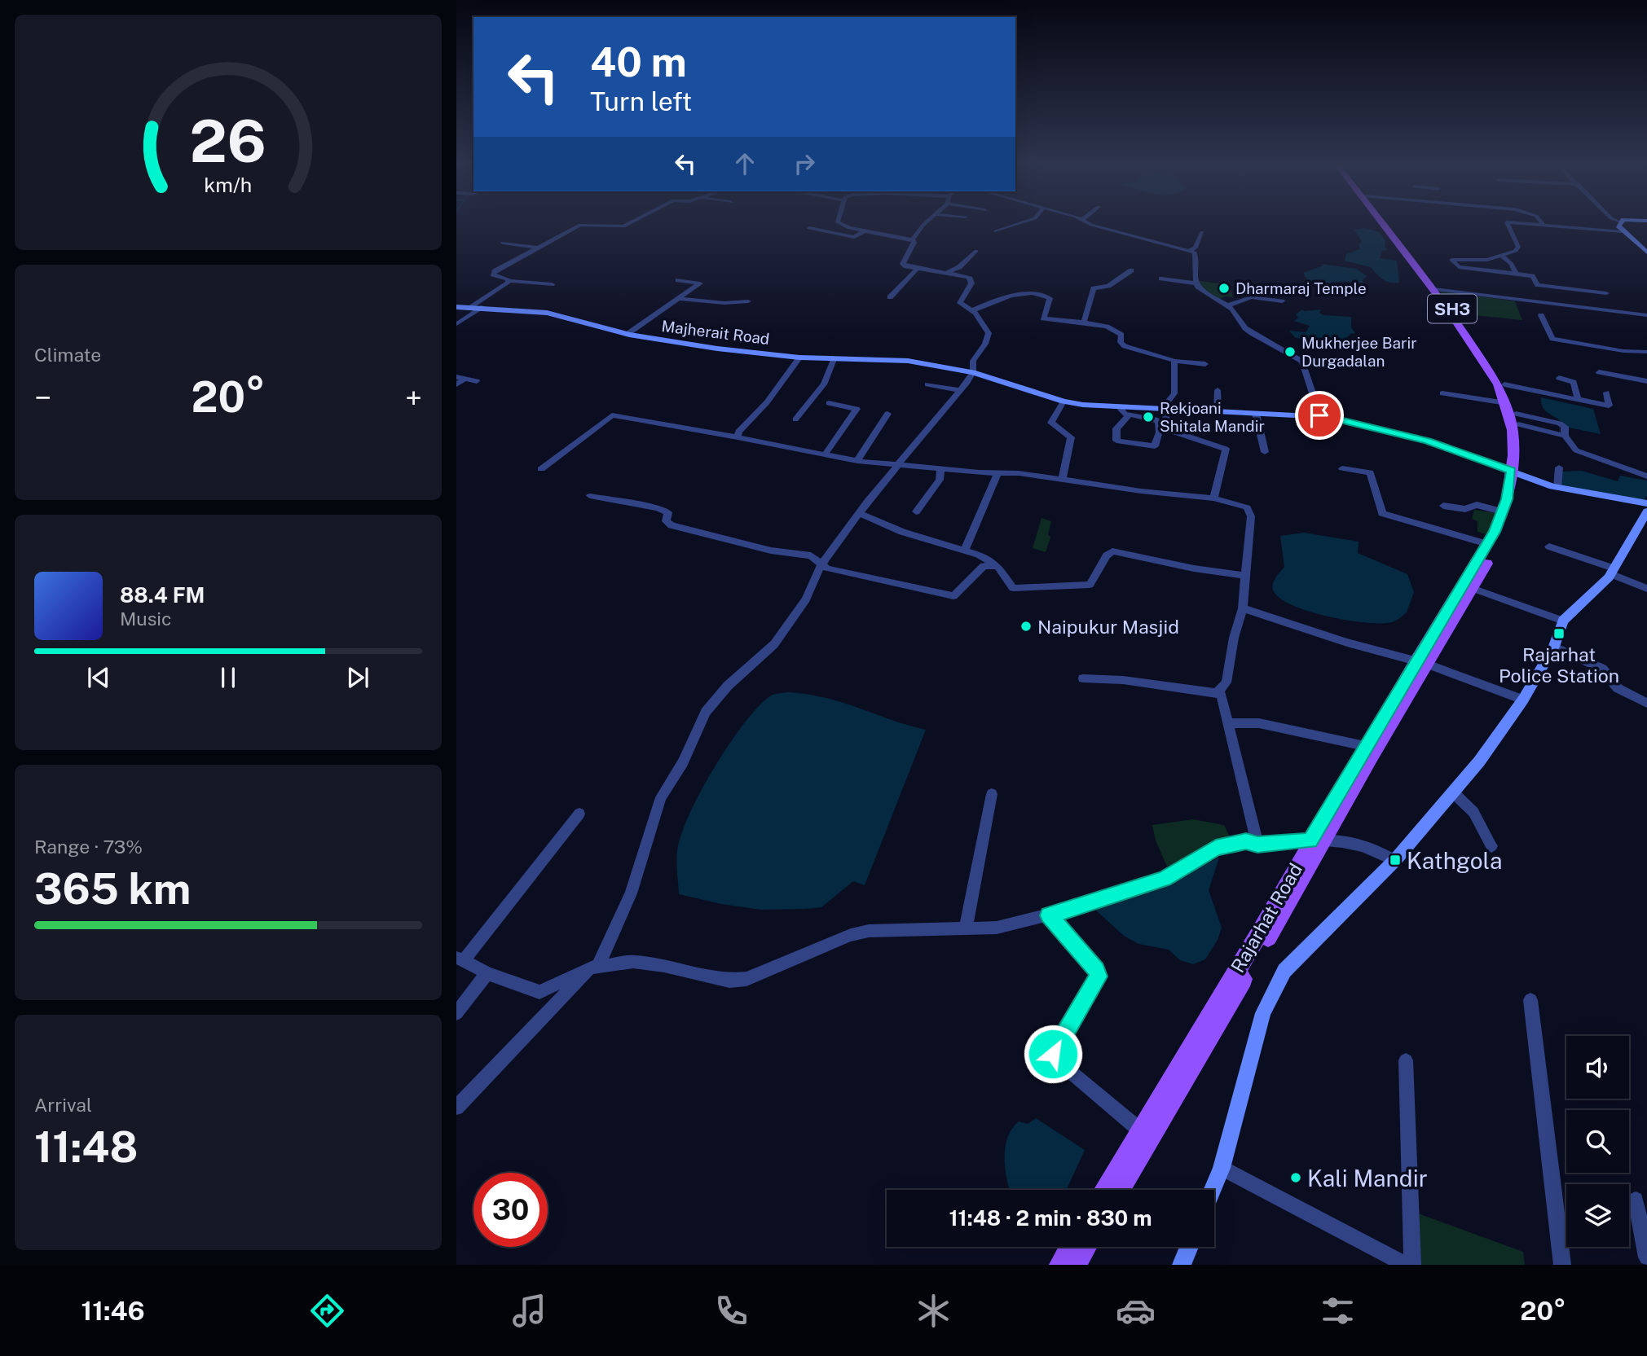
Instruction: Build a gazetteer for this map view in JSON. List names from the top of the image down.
{
  "streets": {
    "main road": ["SH3", "Rajarhat Road"],
    "street": ["Majherait Road"]
  },
  "crossings": [
    ["Majherait Road", "Rajarhat Road"]
  ],
  "places": {
    "other": [
      "Dharmaraj Temple",
      "Mukherjee Barir Durgadalan",
      "Rekjoani Shitala Mandir",
      "Naipukur Masjid",
      "Kali Mandir"
    ],
    "transit": ["Rajarhat Police Station", "Kathgola"]
  },
  "page": {
    "turn": ["40 m", "Turn left"],
    "tile": [
      "Climate",
      ["Range · 73%", "365 km"],
      ["Arrival", "11:48"]
    ],
    "heat": ["−", "20°", "+"],
    "song": ["88.4 FM", "Music"],
    "limit": "30",
    "trip": "11:48 · 2 min · 830 m",
    "tabs": ["11:46", "20°"],
    "gauge": ["26", "km/h"]
  }
}
